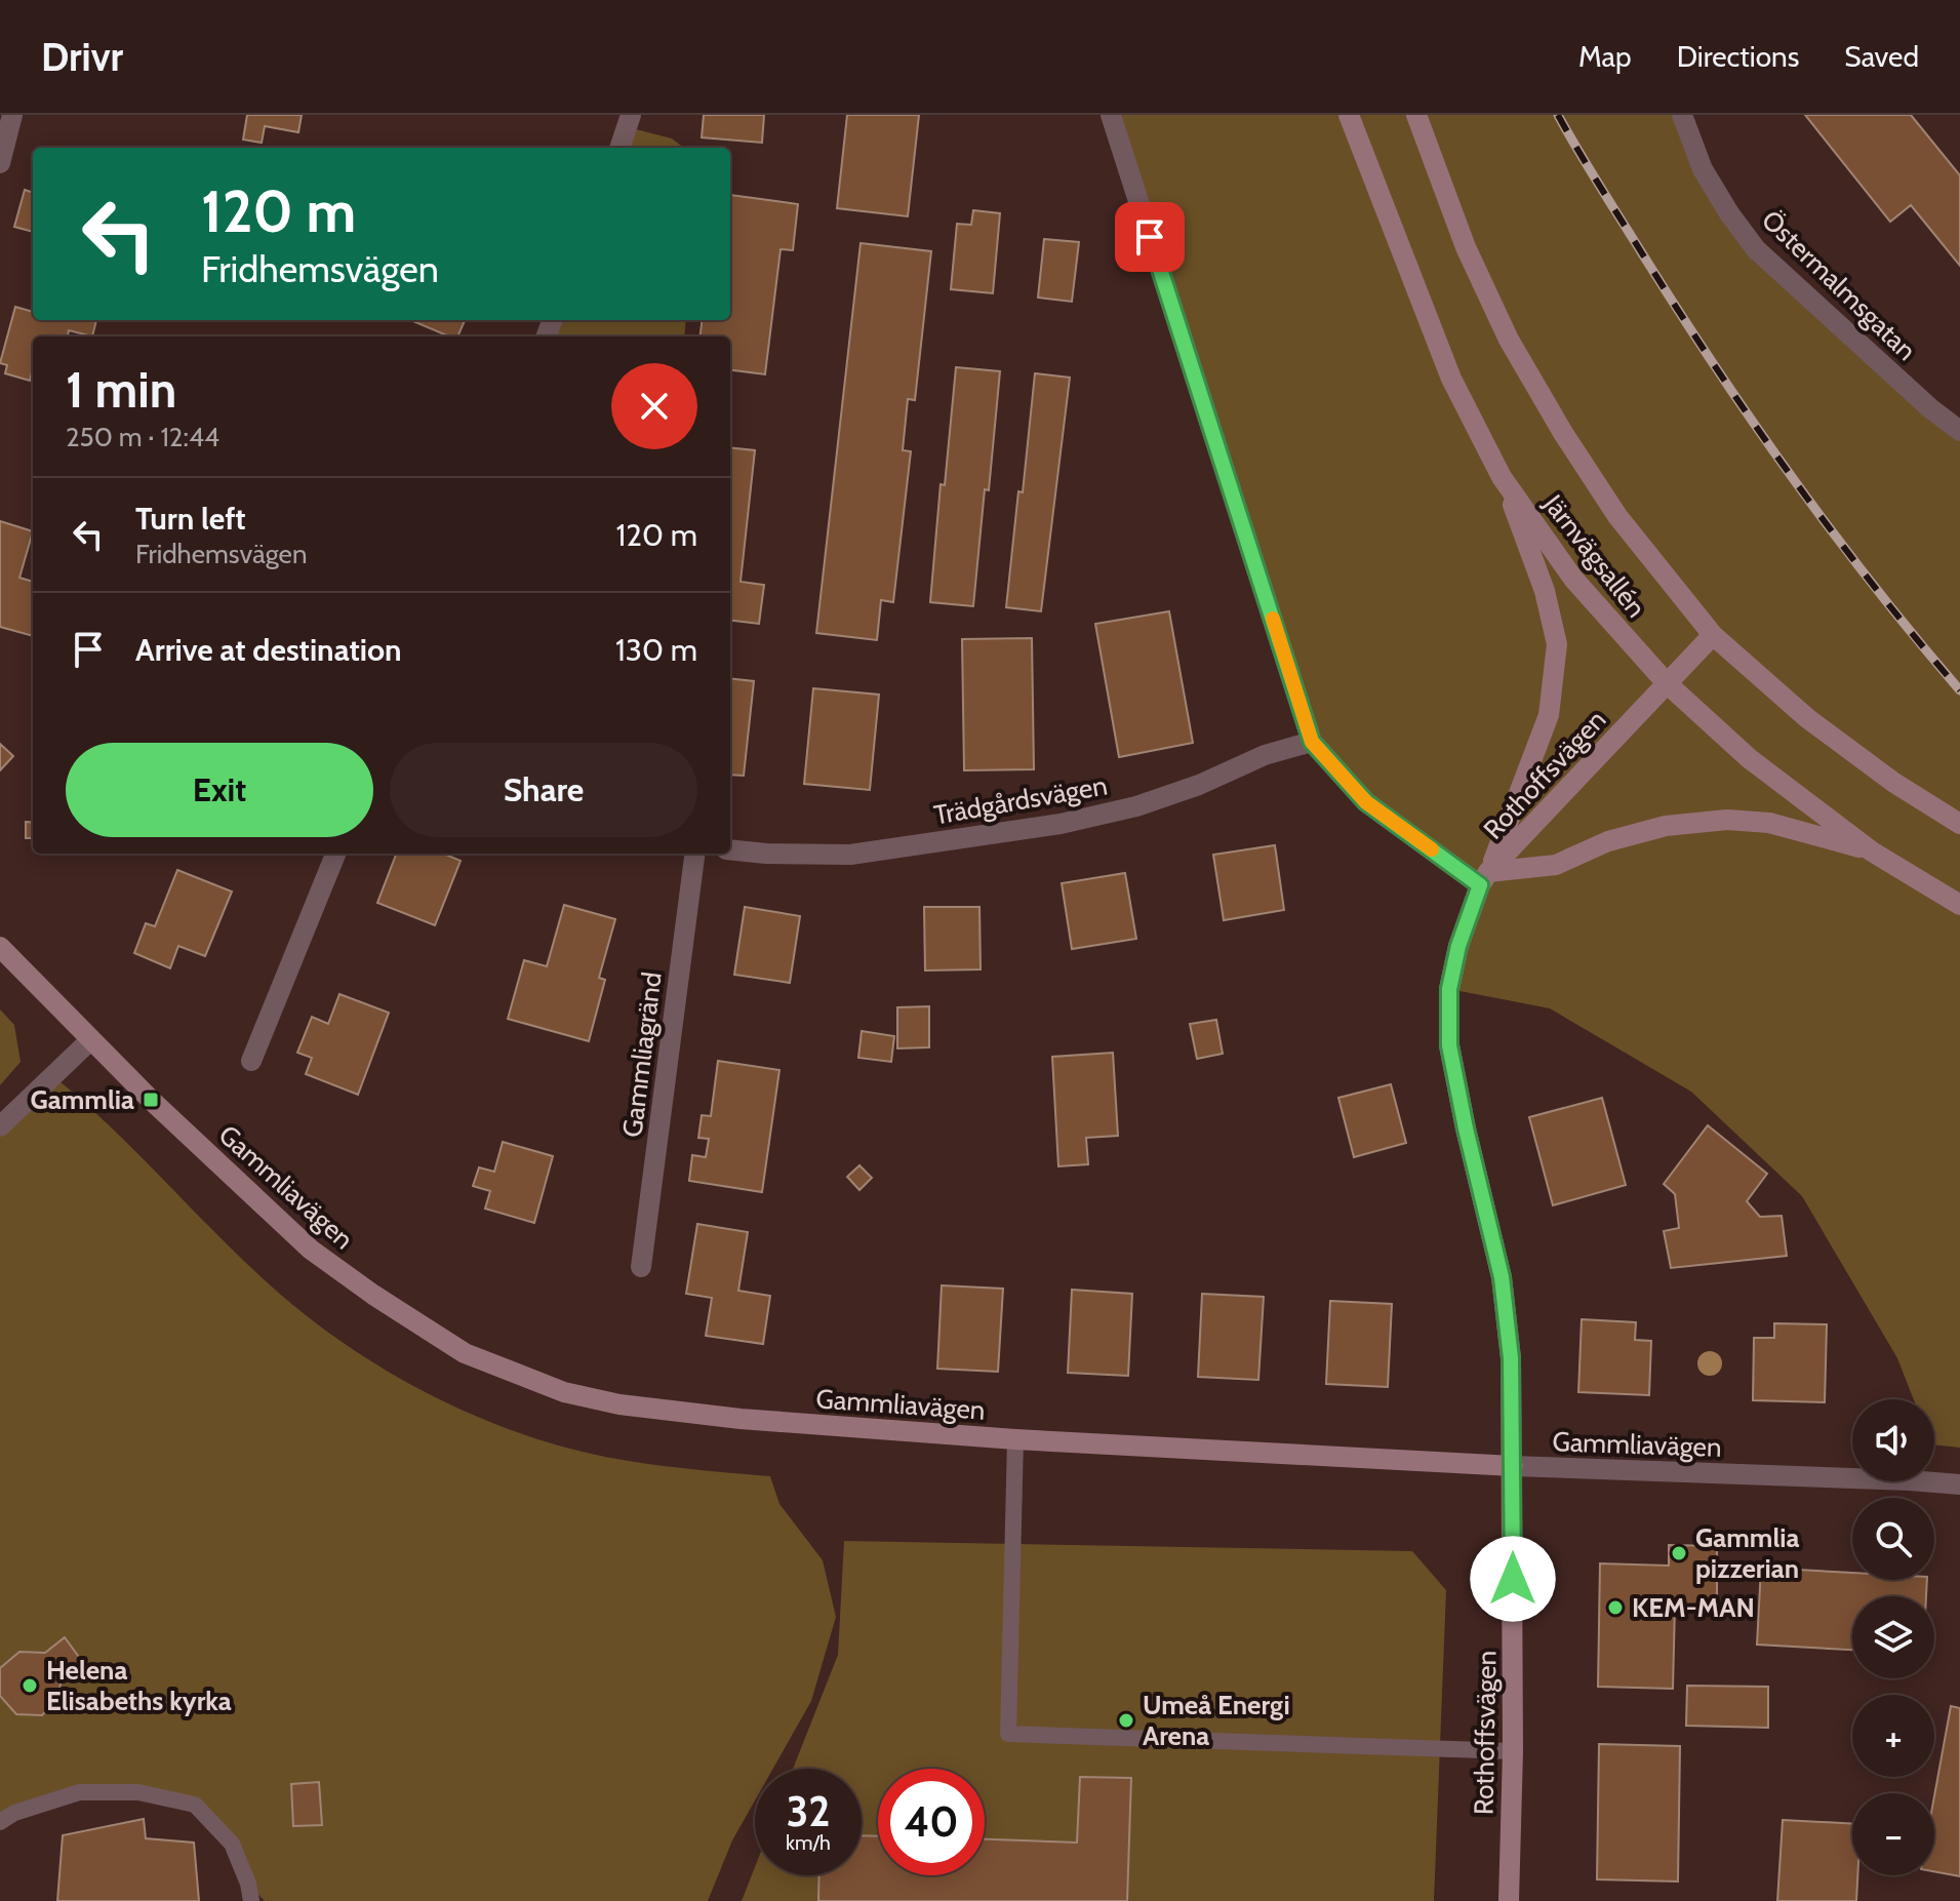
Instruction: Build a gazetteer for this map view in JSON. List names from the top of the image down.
{
  "streets": {
    "street": [
      "Östermalmsgatan",
      "Järnvägsallén",
      "Rothoffsvägen",
      "Trädgårdsvägen",
      "Gammliagränd",
      "Gammliavägen"
    ]
  },
  "crossings": [
    ["Järnvägsallén", "Rothoffsvägen"],
    ["Rothoffsvägen", "Gammliavägen"]
  ],
  "places": {
    "transit": ["Gammlia"],
    "other": [
      "Gammlia pizzerian",
      "KEM-MAN",
      "Helena Elisabeths kyrka",
      "Umeå Energi Arena"
    ]
  },
  "page": {
    "header": "Drivr",
    "nav": ["Map", "Directions", "Saved"],
    "turn": ["120 m", "Fridhemsvägen"],
    "heading": ["1 min", "250 m · 12:44"],
    "list": [
      {
        "name": "Turn left",
        "note": "Fridhemsvägen",
        "value": "120 m"
      },
      {
        "name": "Arrive at destination",
        "value": "130 m"
      }
    ],
    "buttons": ["Exit", "Share"],
    "map_buttons": ["+", "−"],
    "speed": "32 km/h",
    "limit": "40"
  }
}
